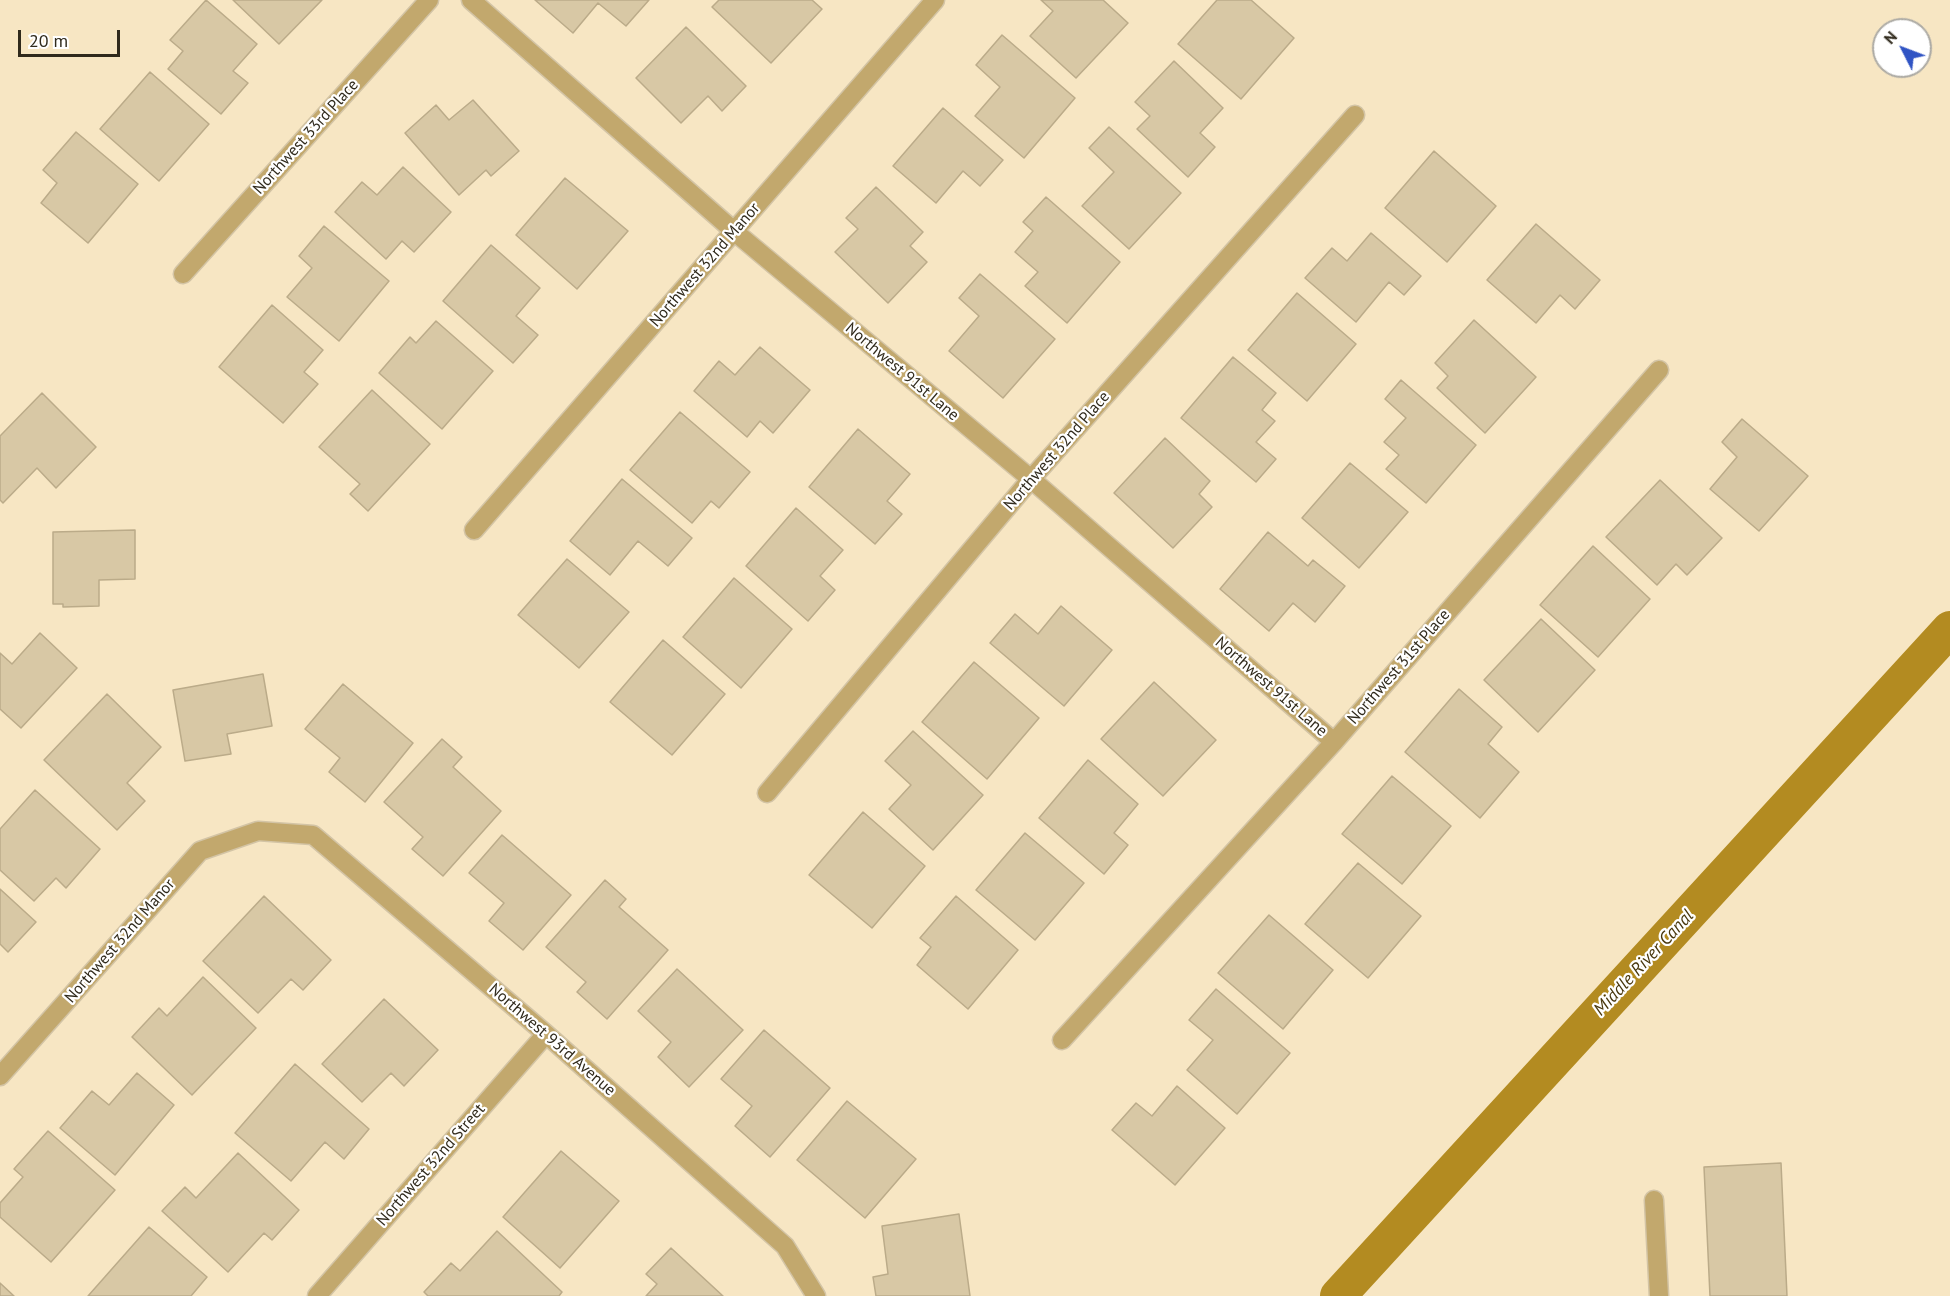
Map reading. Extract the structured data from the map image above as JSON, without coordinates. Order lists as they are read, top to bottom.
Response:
{
  "streets": {
    "street": [
      "Northwest 33rd Place",
      "Northwest 32nd Manor",
      "Northwest 91st Lane",
      "Northwest 32nd Place",
      "Northwest 31st Place",
      "Northwest 93rd Avenue",
      "Northwest 32nd Street"
    ]
  },
  "crossings": [
    ["Northwest 32nd Manor", "Northwest 91st Lane"],
    ["Northwest 32nd Manor", "Northwest 93rd Avenue"],
    ["Northwest 91st Lane", "Northwest 32nd Place"],
    ["Northwest 91st Lane", "Northwest 31st Place"],
    ["Northwest 93rd Avenue", "Northwest 32nd Street"]
  ],
  "water": ["Middle River Canal"],
  "scale_bar": "20 m",
  "north": "top left"
}
